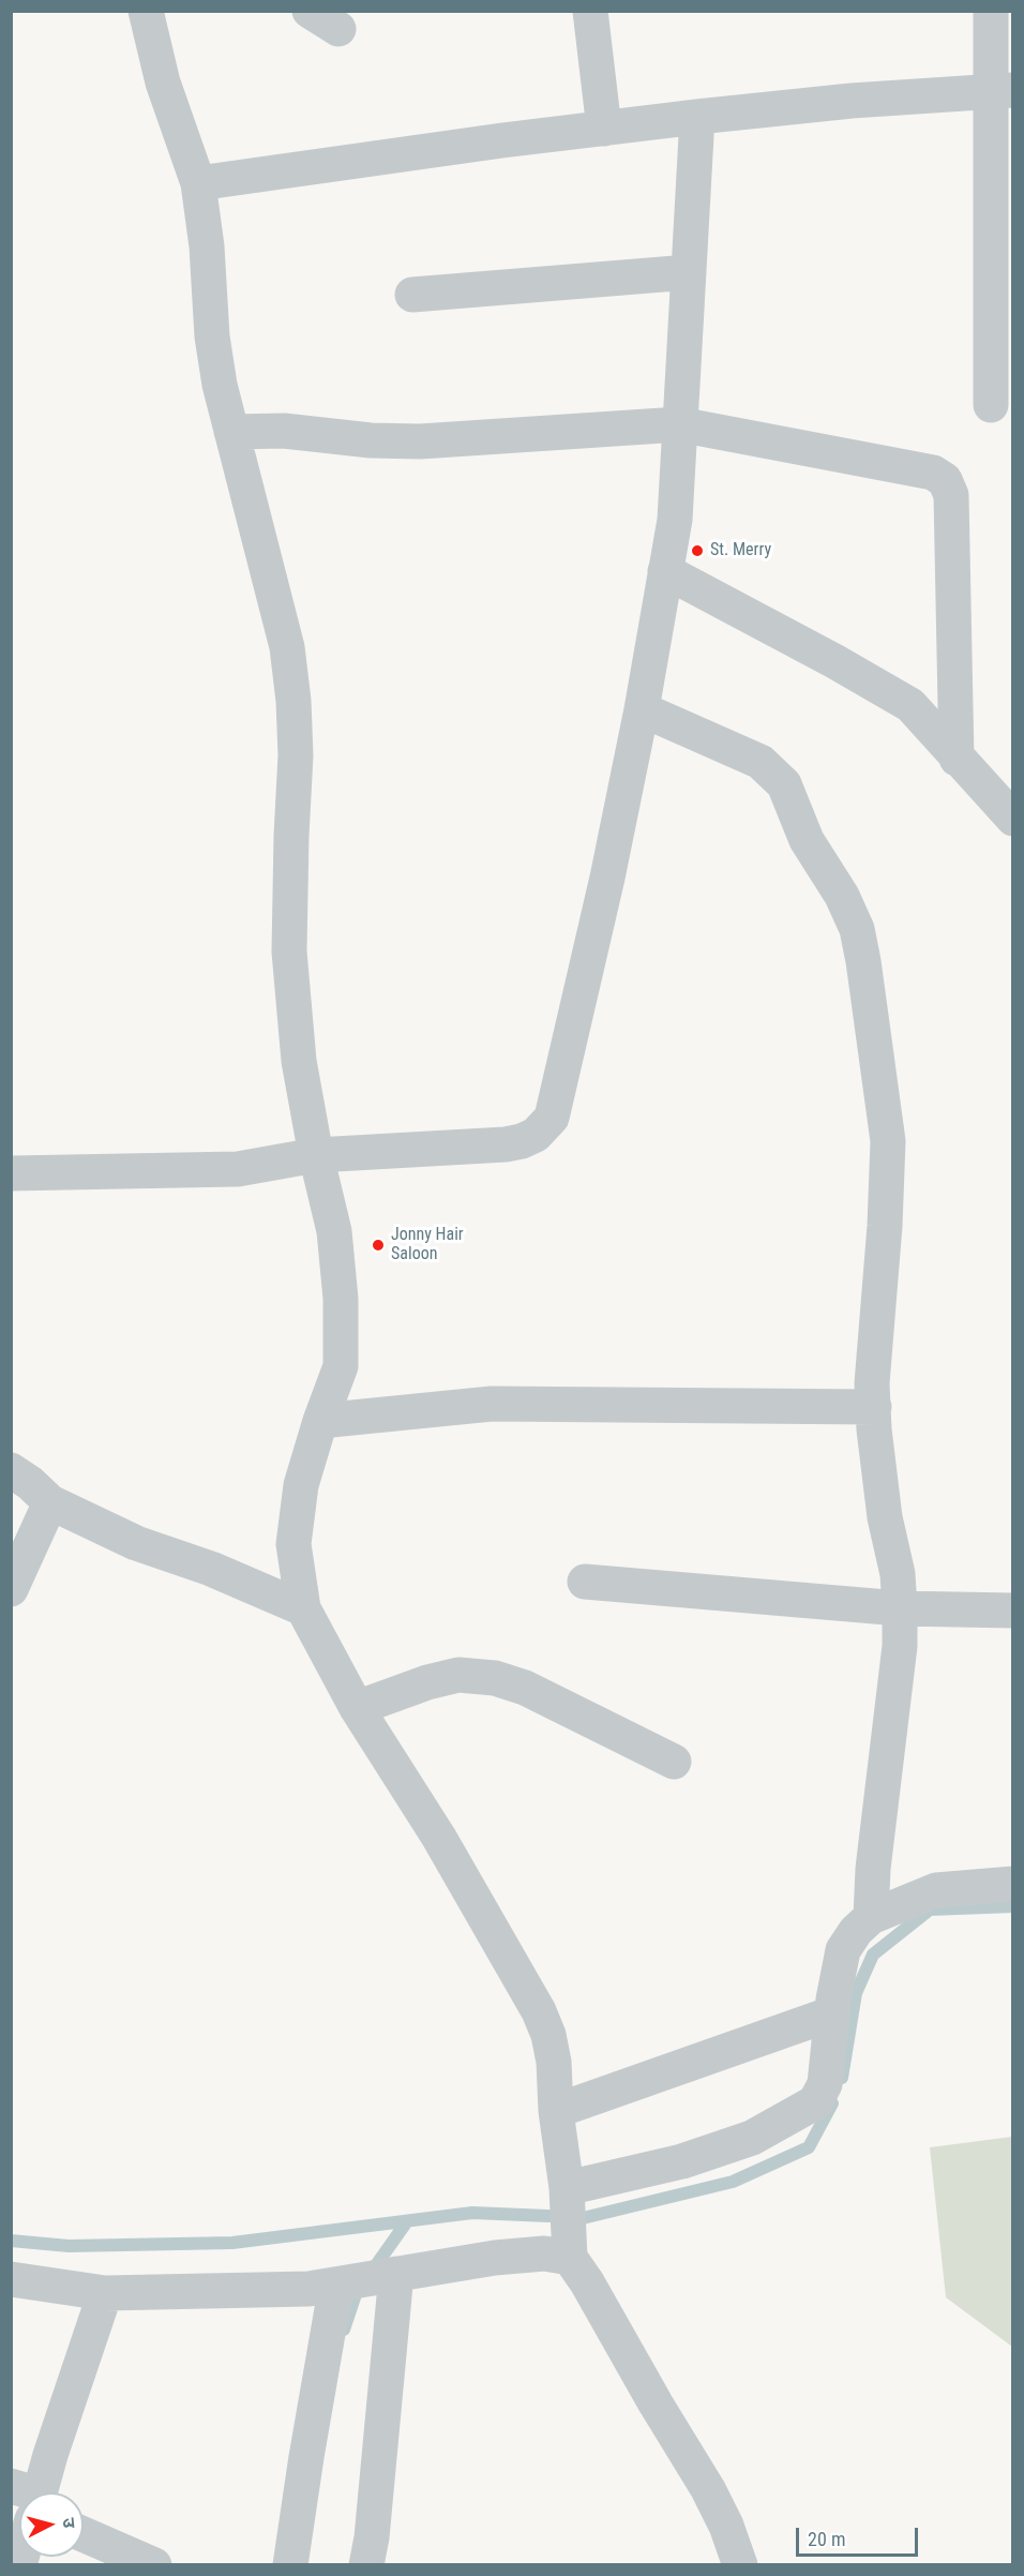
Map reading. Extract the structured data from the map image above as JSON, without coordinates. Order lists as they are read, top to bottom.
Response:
{
  "places": ["St. Merry", "Jonny Hair Saloon"],
  "scale_bar": "20 m",
  "north": "right"
}
